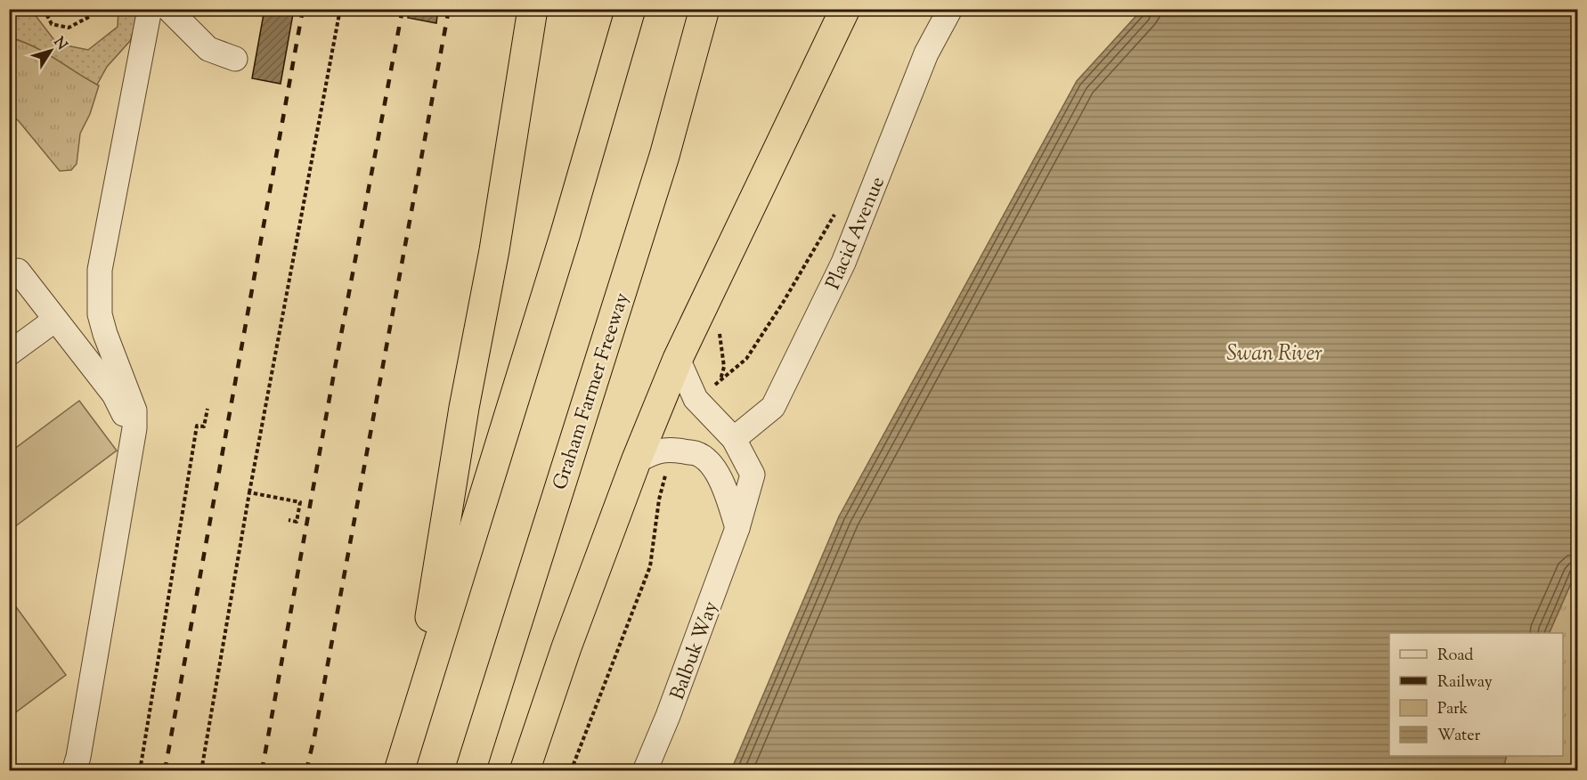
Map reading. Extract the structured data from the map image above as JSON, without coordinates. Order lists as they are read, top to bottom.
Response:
{
  "streets": {
    "highway": ["Graham Farmer Freeway"],
    "street": ["Placid Avenue", "Balbuk Way"]
  },
  "crossings": [
    ["Placid Avenue", "Balbuk Way"]
  ],
  "water": ["Swan River"],
  "legend": [
    "Road",
    "Railway",
    "Park",
    "Water"
  ],
  "north": "top right"
}
